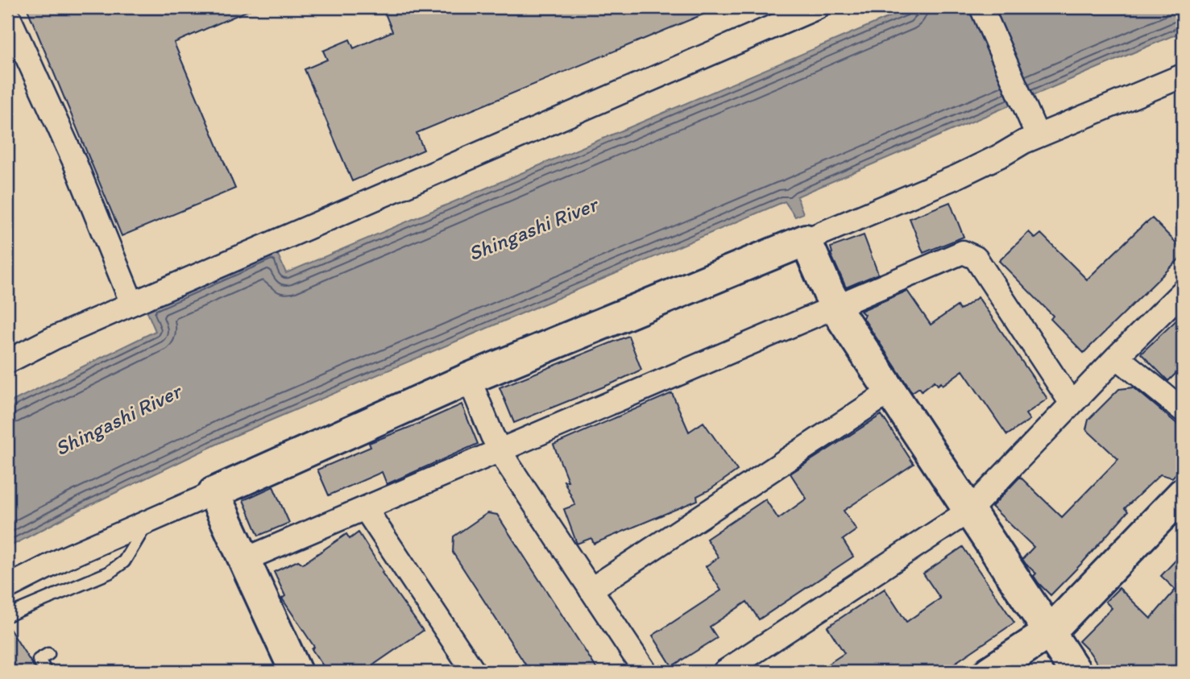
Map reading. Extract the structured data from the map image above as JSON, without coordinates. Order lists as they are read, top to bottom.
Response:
{
  "water": ["Shingashi River"]
}
